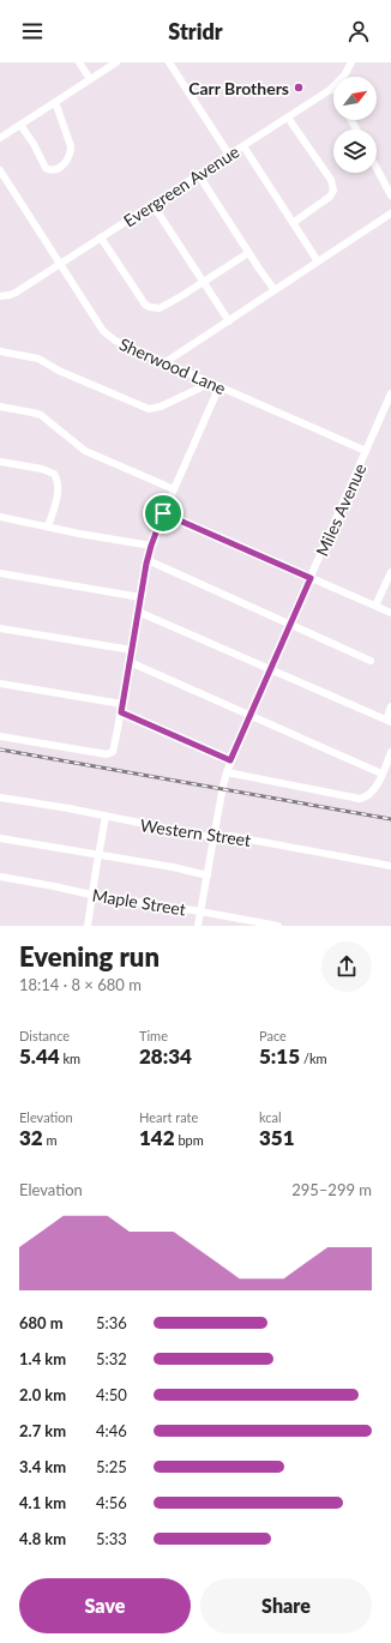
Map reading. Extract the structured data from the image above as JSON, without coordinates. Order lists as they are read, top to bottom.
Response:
{
  "streets": {
    "street": [
      "Evergreen Avenue",
      "Sherwood Lane",
      "Miles Avenue",
      "Western Street",
      "Maple Street"
    ]
  },
  "crossings": [
    ["Evergreen Avenue", "Sherwood Lane"],
    ["Sherwood Lane", "Miles Avenue"],
    ["Miles Avenue", "Western Street"],
    ["Miles Avenue", "Maple Street"]
  ],
  "places": ["Carr Brothers"],
  "north": "top right",
  "page": {
    "header": "Stridr",
    "heading": ["Evening run", "18:14 · 8 × 680 m"],
    "stats": [
      ["Distance", "5.44 km"],
      ["Time", "28:34"],
      ["Pace", "5:15 /km"],
      ["Elevation", "32 m"],
      ["Heart rate", "142 bpm"],
      ["kcal", "351"]
    ],
    "chart": ["Elevation", "295–299 m"],
    "list": [
      {
        "name": "680 m",
        "note": "5:36"
      },
      {
        "name": "1.4 km",
        "note": "5:32"
      },
      {
        "name": "2.0 km",
        "note": "4:50"
      },
      {
        "name": "2.7 km",
        "note": "4:46"
      },
      {
        "name": "3.4 km",
        "note": "5:25"
      },
      {
        "name": "4.1 km",
        "note": "4:56"
      },
      {
        "name": "4.8 km",
        "note": "5:33"
      }
    ],
    "buttons": ["Save", "Share"]
  }
}
